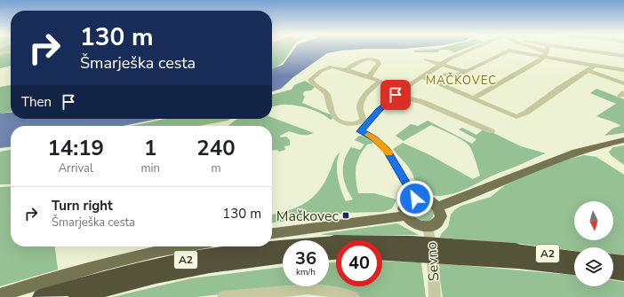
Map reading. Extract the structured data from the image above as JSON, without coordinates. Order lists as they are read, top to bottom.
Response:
{
  "streets": {
    "highway": ["A2"],
    "street": ["Sevno"]
  },
  "districts": ["MAČKOVEC"],
  "places": {
    "transit": ["Mačkovec"]
  },
  "north": "bottom",
  "page": {
    "turn": ["130 m", "Šmarješka cesta"],
    "then": "Then",
    "eta": [
      "14:19",
      "Arrival",
      "1",
      "min",
      "240",
      "m"
    ],
    "list": [
      {
        "name": "Turn right",
        "note": "Šmarješka cesta",
        "value": "130 m"
      }
    ],
    "speed": "36 km/h",
    "limit": "40"
  }
}
